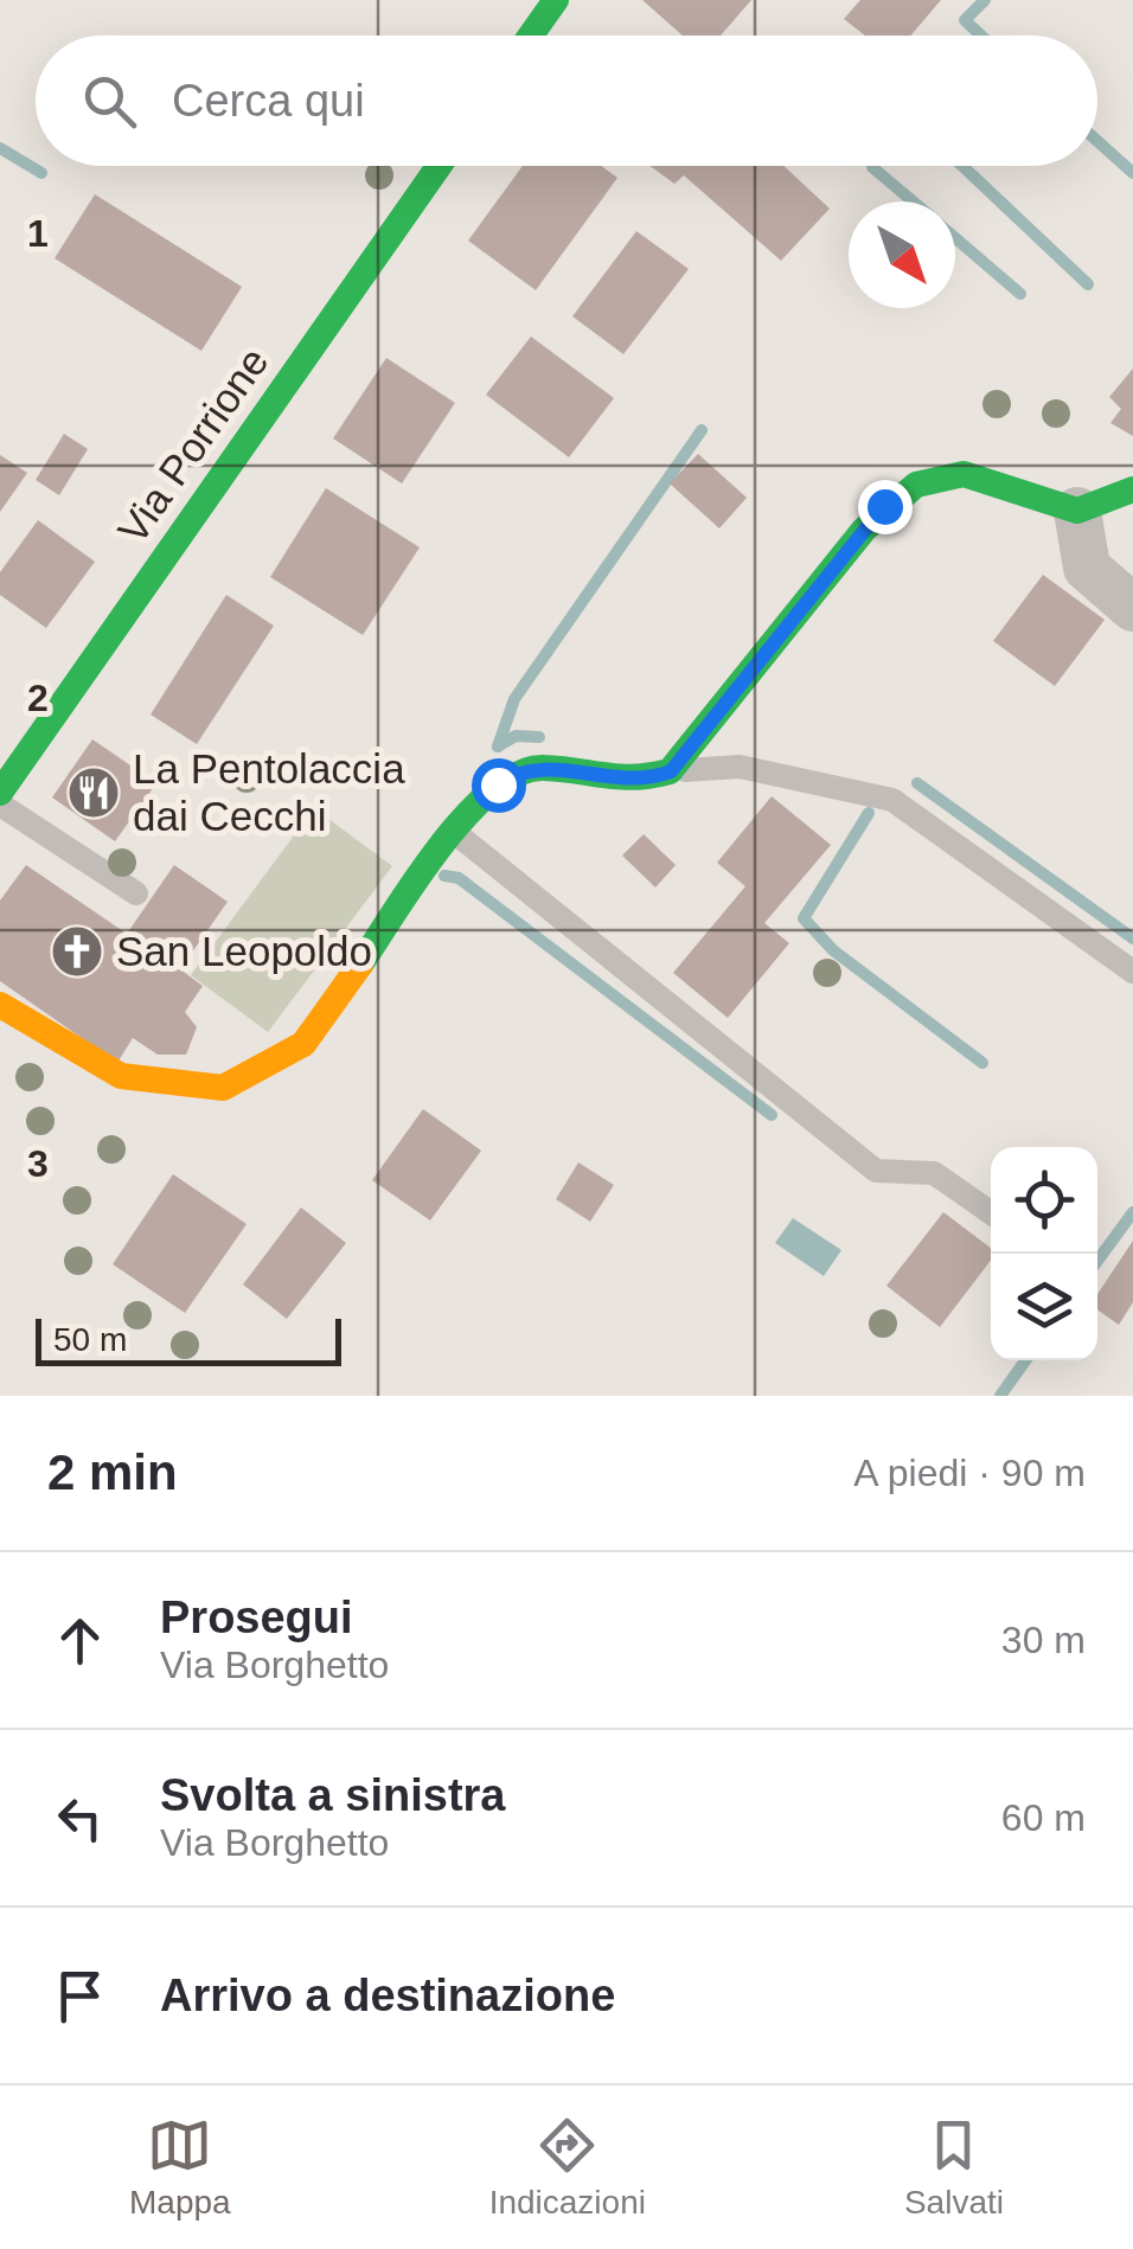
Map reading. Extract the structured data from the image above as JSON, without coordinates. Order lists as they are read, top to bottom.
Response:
{
  "streets": {
    "street": ["Via Porrione"]
  },
  "places": {
    "restaurant": ["La Pentolaccia dai Cecchi"],
    "church": ["San Leopoldo"]
  },
  "scale_bar": "50 m",
  "north": "bottom right",
  "page": {
    "search": "Cerca qui",
    "scale": "50 m",
    "heading": ["2 min", "A piedi · 90 m"],
    "list": [
      ["Prosegui", "Via Borghetto", "30 m"],
      ["Svolta a sinistra", "Via Borghetto", "60 m"],
      "Arrivo a destinazione"
    ],
    "nav": ["Mappa", "Indicazioni", "Salvati"]
  },
  "grid": {
    "rows": ["1", "2", "3"]
  }
}
